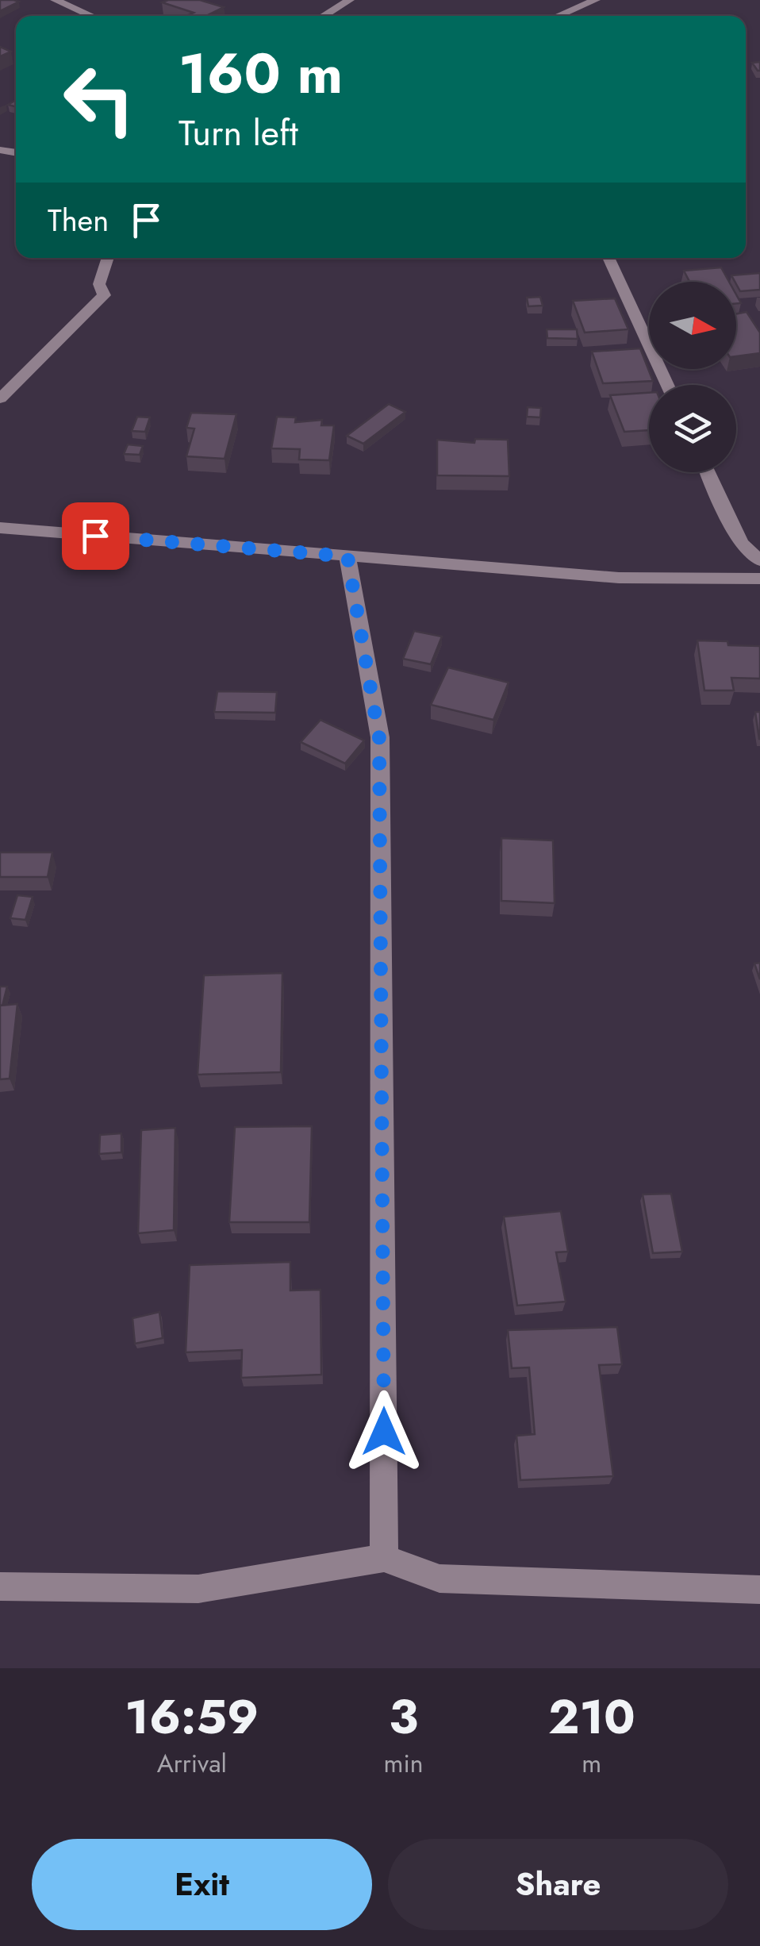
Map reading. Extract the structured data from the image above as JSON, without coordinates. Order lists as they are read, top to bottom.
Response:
{
  "north": "right",
  "page": {
    "turn": ["160 m", "Turn left"],
    "then": "Then",
    "eta": [
      "16:59",
      "Arrival",
      "3",
      "min",
      "210",
      "m"
    ],
    "buttons": ["Exit", "Share"]
  }
}
